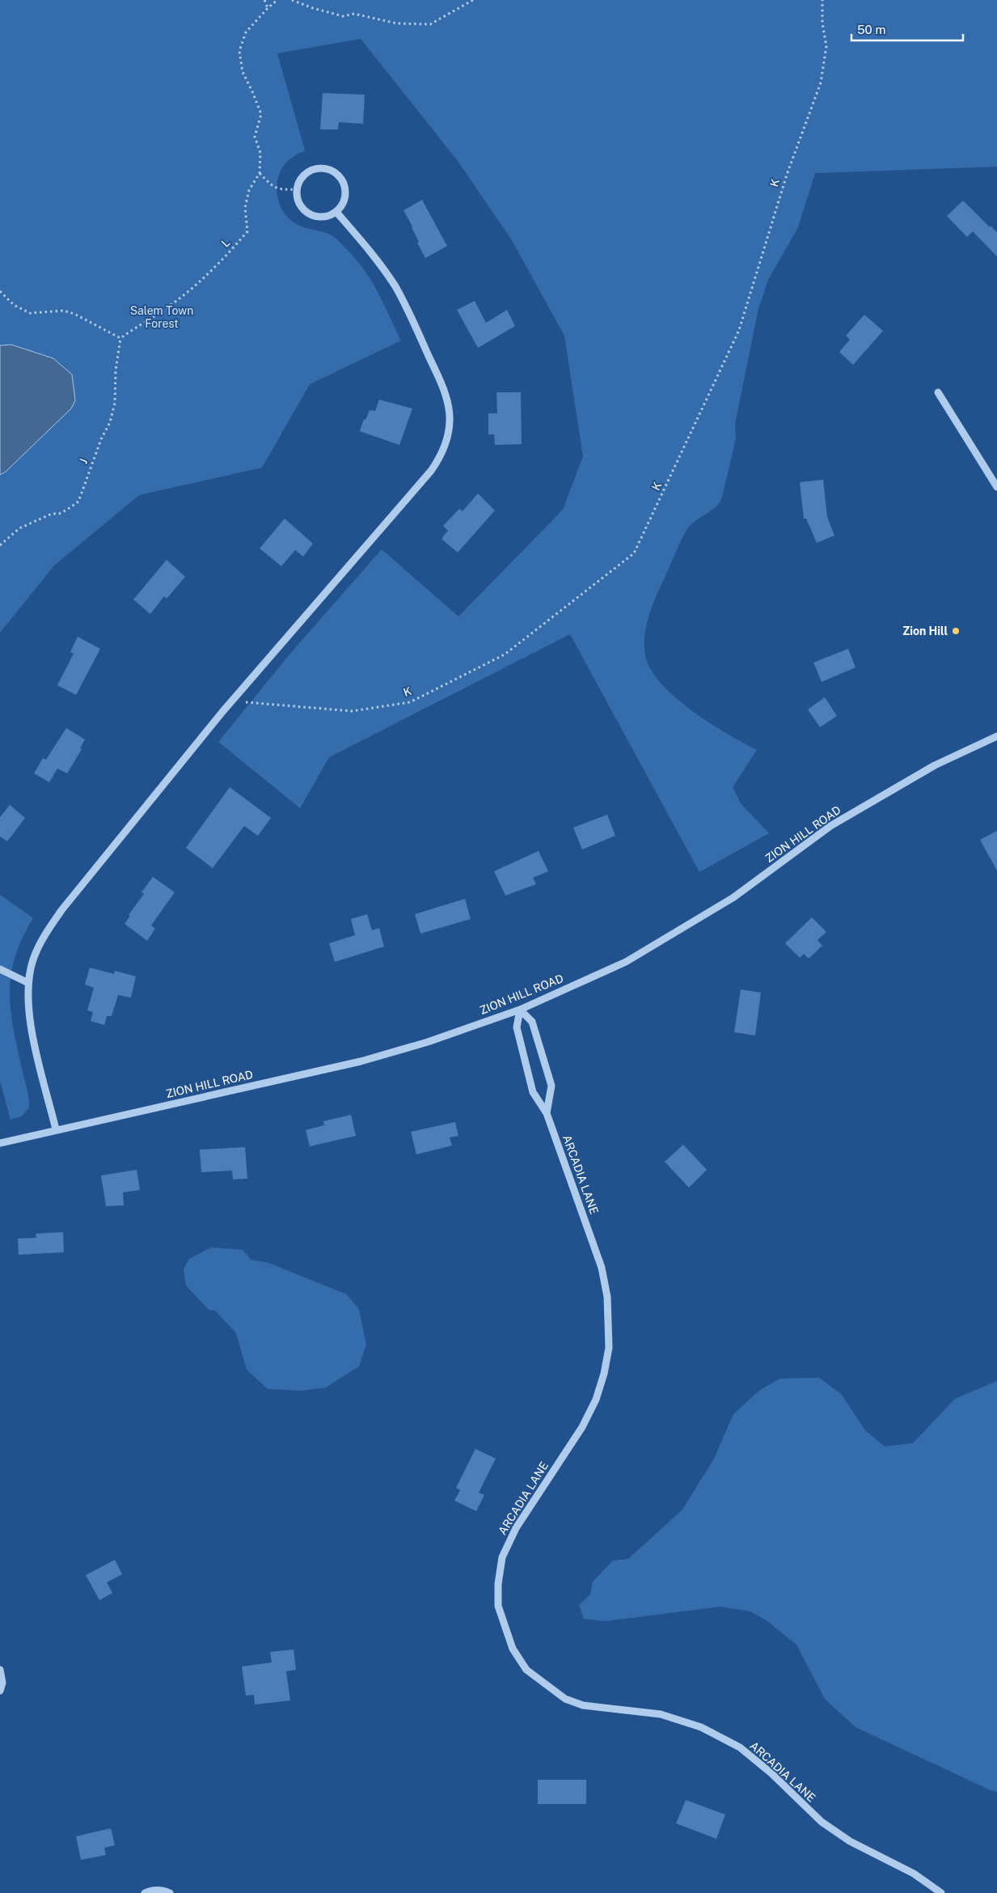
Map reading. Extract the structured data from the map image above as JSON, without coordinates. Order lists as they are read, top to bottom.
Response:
{
  "streets": {
    "street": ["ZION HILL ROAD", "ARCADIA LANE"],
    "path": ["K", "L", "J"]
  },
  "crossings": [
    ["L", "J"],
    ["ZION HILL ROAD", "ARCADIA LANE"]
  ],
  "parks": ["Salem Town Forest"],
  "places": ["Zion Hill"],
  "scale_bar": "50 m"
}
